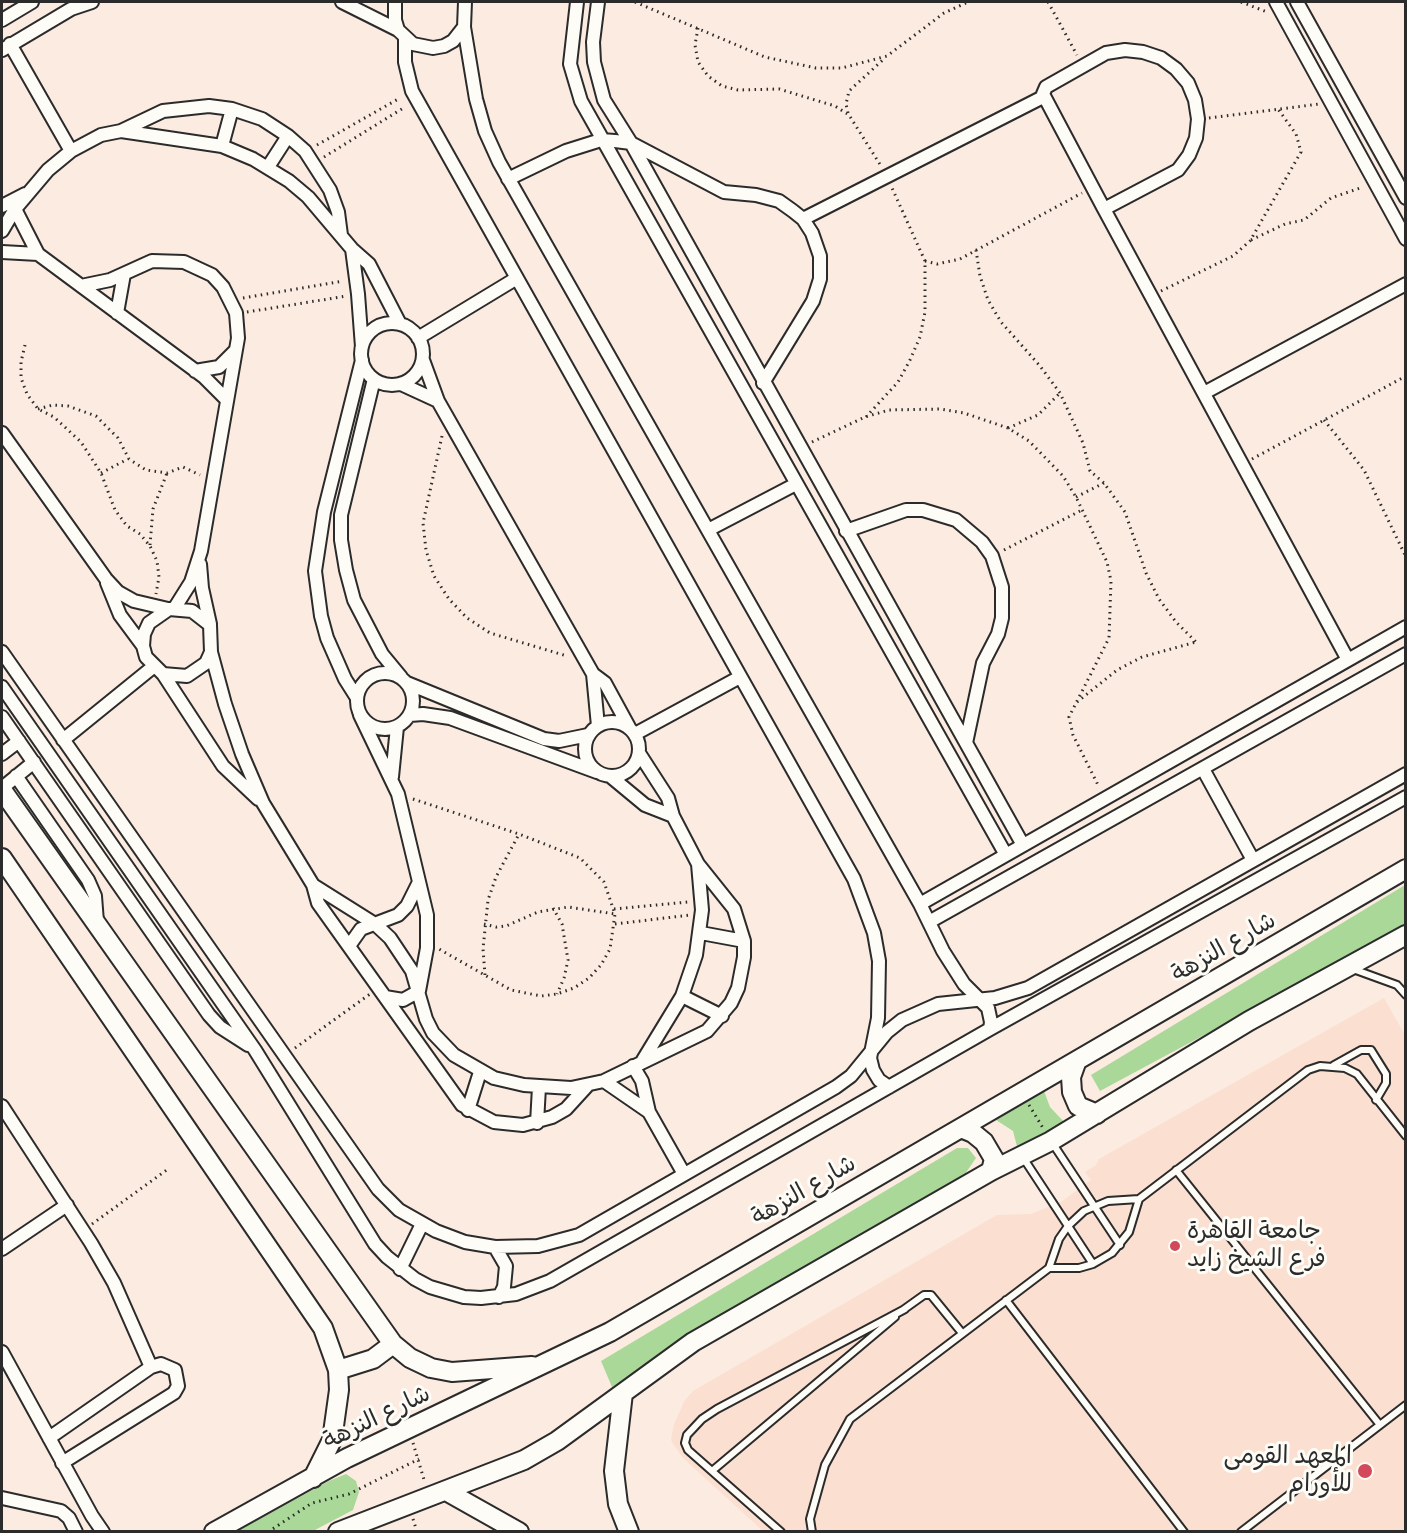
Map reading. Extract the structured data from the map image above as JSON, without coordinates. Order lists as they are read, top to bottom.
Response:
{
  "streets": {
    "main road": ["شارع النزهة"]
  },
  "places": ["جامعة القاهرة فرع الشيخ زايد", "المعهد القومى للأورام"]
}
